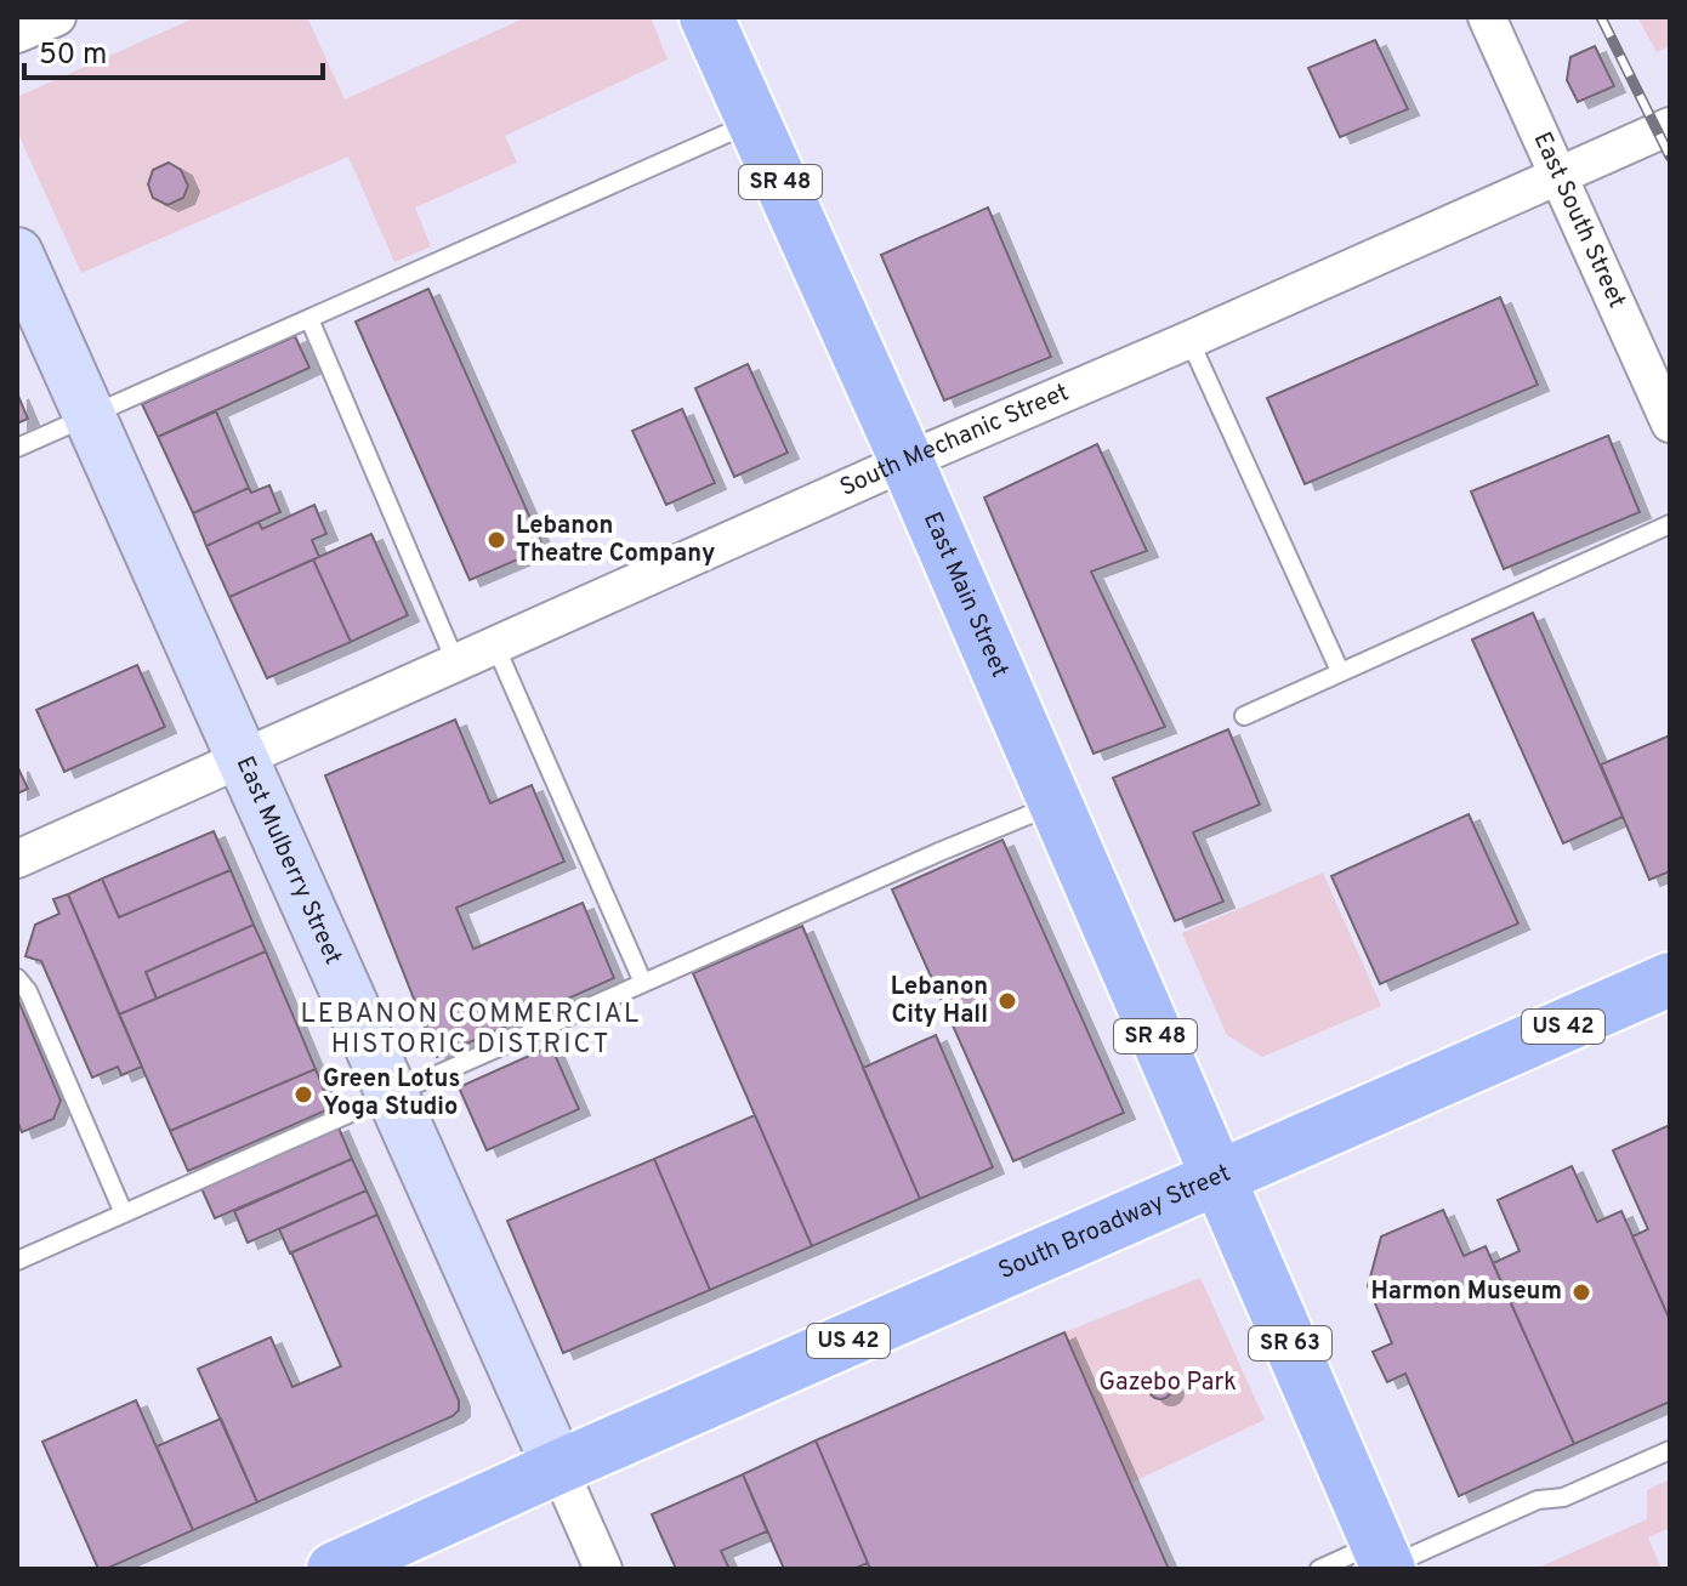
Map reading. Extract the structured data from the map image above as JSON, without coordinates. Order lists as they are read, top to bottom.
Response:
{
  "streets": {
    "main road": [
      "SR 48",
      "East Main Street",
      "US 42",
      "South Broadway Street",
      "SR 63"
    ],
    "street": ["East South Street", "South Mechanic Street", "East Mulberry Street"]
  },
  "crossings": [
    ["East South Street", "South Mechanic Street"],
    ["South Mechanic Street", "East Main Street"],
    ["South Mechanic Street", "East Mulberry Street"],
    ["East Main Street", "South Broadway Street"],
    ["East Main Street", "SR 63"],
    ["East Mulberry Street", "US 42"],
    ["East Mulberry Street", "South Broadway Street"],
    ["US 42", "South Broadway Street"],
    ["South Broadway Street", "SR 63"]
  ],
  "districts": ["LEBANON COMMERCIAL HISTORIC DISTRICT"],
  "parks": ["Gazebo Park"],
  "places": [
    "Lebanon Theatre Company",
    "Lebanon City Hall",
    "Green Lotus Yoga Studio",
    "Harmon Museum"
  ],
  "scale_bar": "50 m"
}
